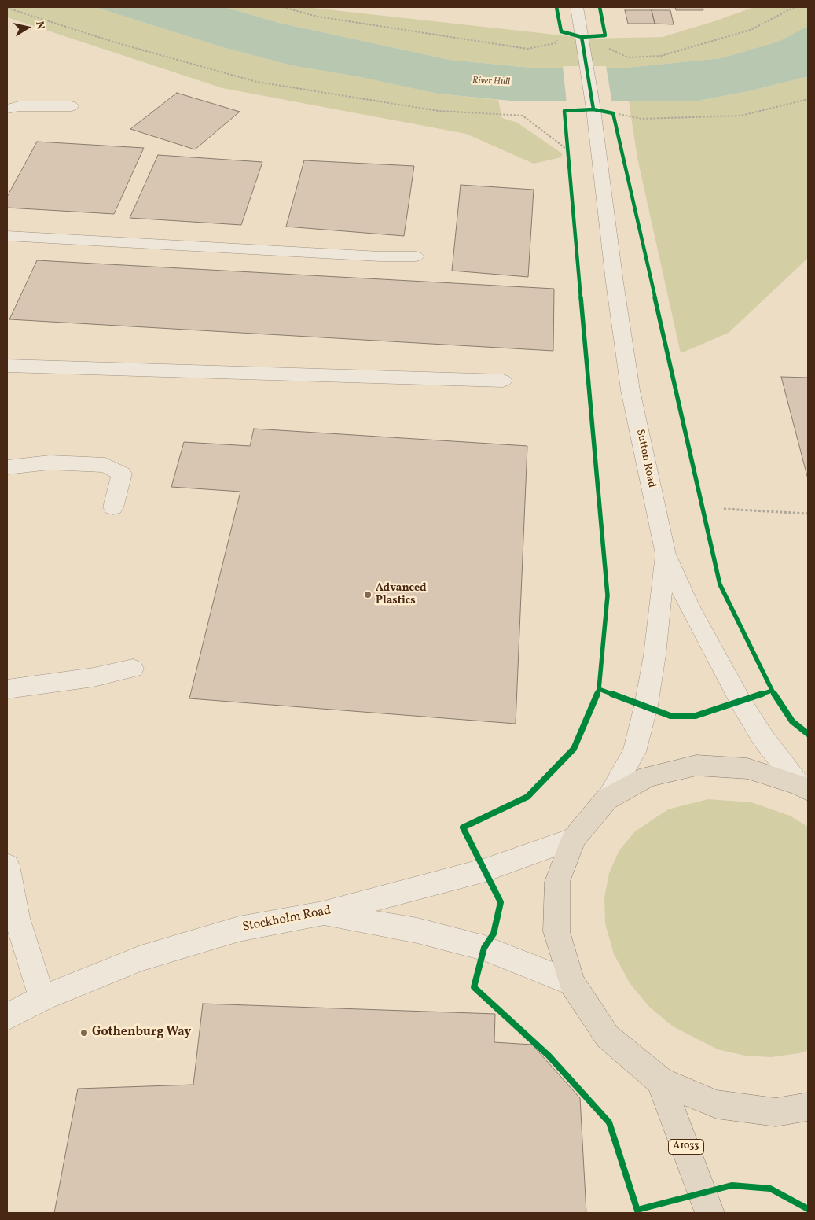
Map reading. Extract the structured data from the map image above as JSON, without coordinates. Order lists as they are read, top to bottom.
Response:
{
  "streets": {
    "highway": ["A1033"],
    "street": ["Sutton Road", "Stockholm Road"]
  },
  "water": ["River Hull"],
  "places": ["Advanced Plastics", "Gothenburg Way"],
  "north": "right"
}
